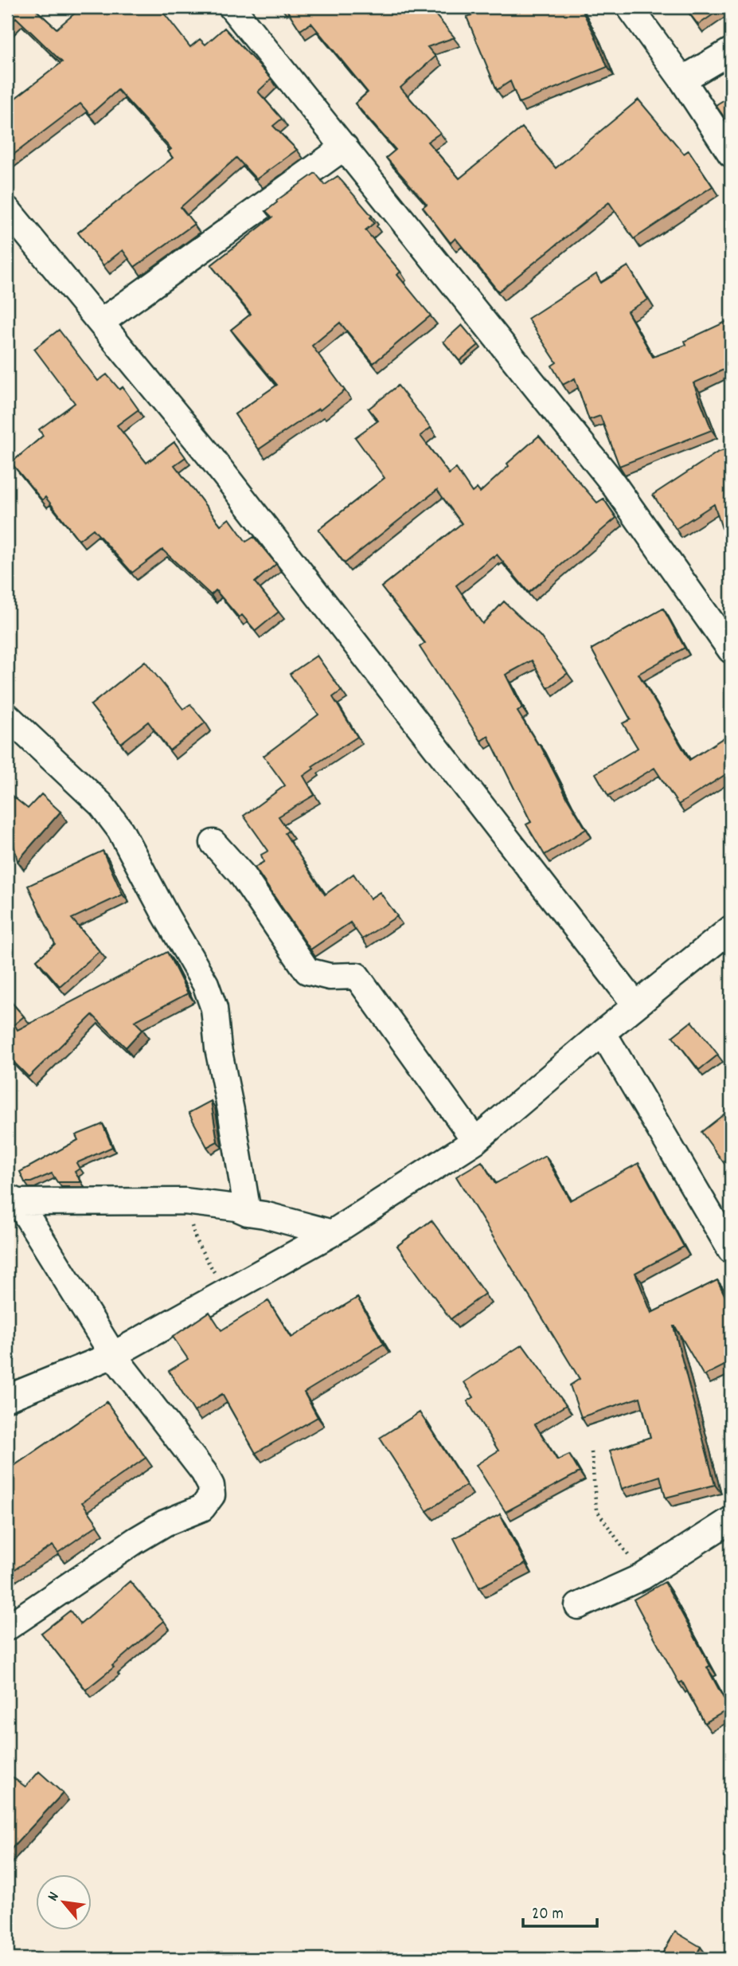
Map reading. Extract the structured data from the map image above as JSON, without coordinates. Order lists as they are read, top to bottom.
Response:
{
  "scale_bar": "20 m",
  "north": "top left"
}
